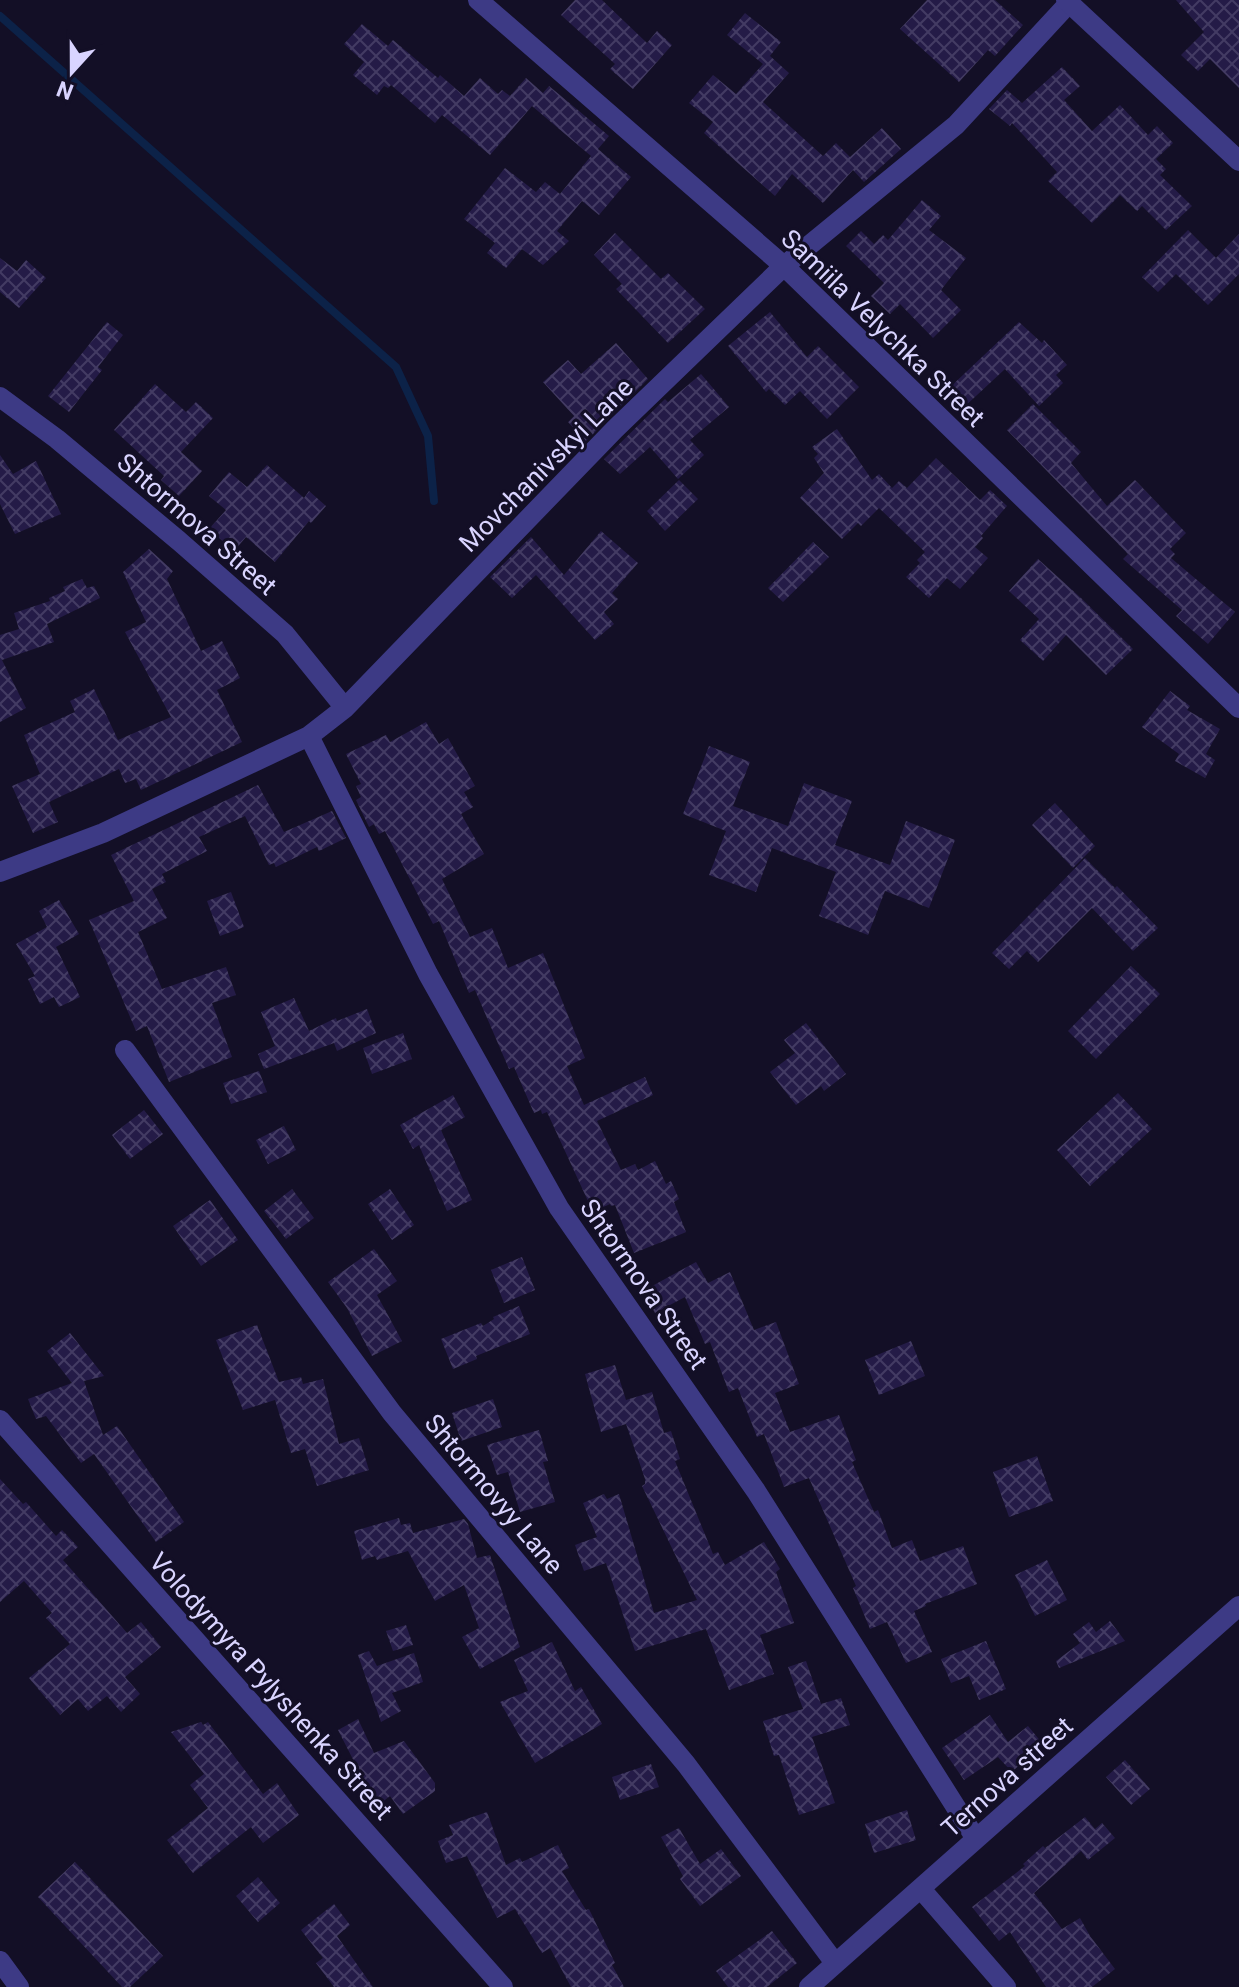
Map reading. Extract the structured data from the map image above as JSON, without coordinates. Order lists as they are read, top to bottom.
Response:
{
  "streets": {
    "street": [
      "Samiila Velychka Street",
      "Movchanivskyi Lane",
      "Shtormova Street",
      "Shtormovyy Lane",
      "Volodymyra Pylyshenka Street",
      "Ternova street"
    ]
  },
  "crossings": [
    ["Samiila Velychka Street", "Movchanivskyi Lane"],
    ["Movchanivskyi Lane", "Shtormova Street"],
    ["Shtormova Street", "Ternova street"],
    ["Shtormovyy Lane", "Ternova street"]
  ],
  "north": "bottom"
}
